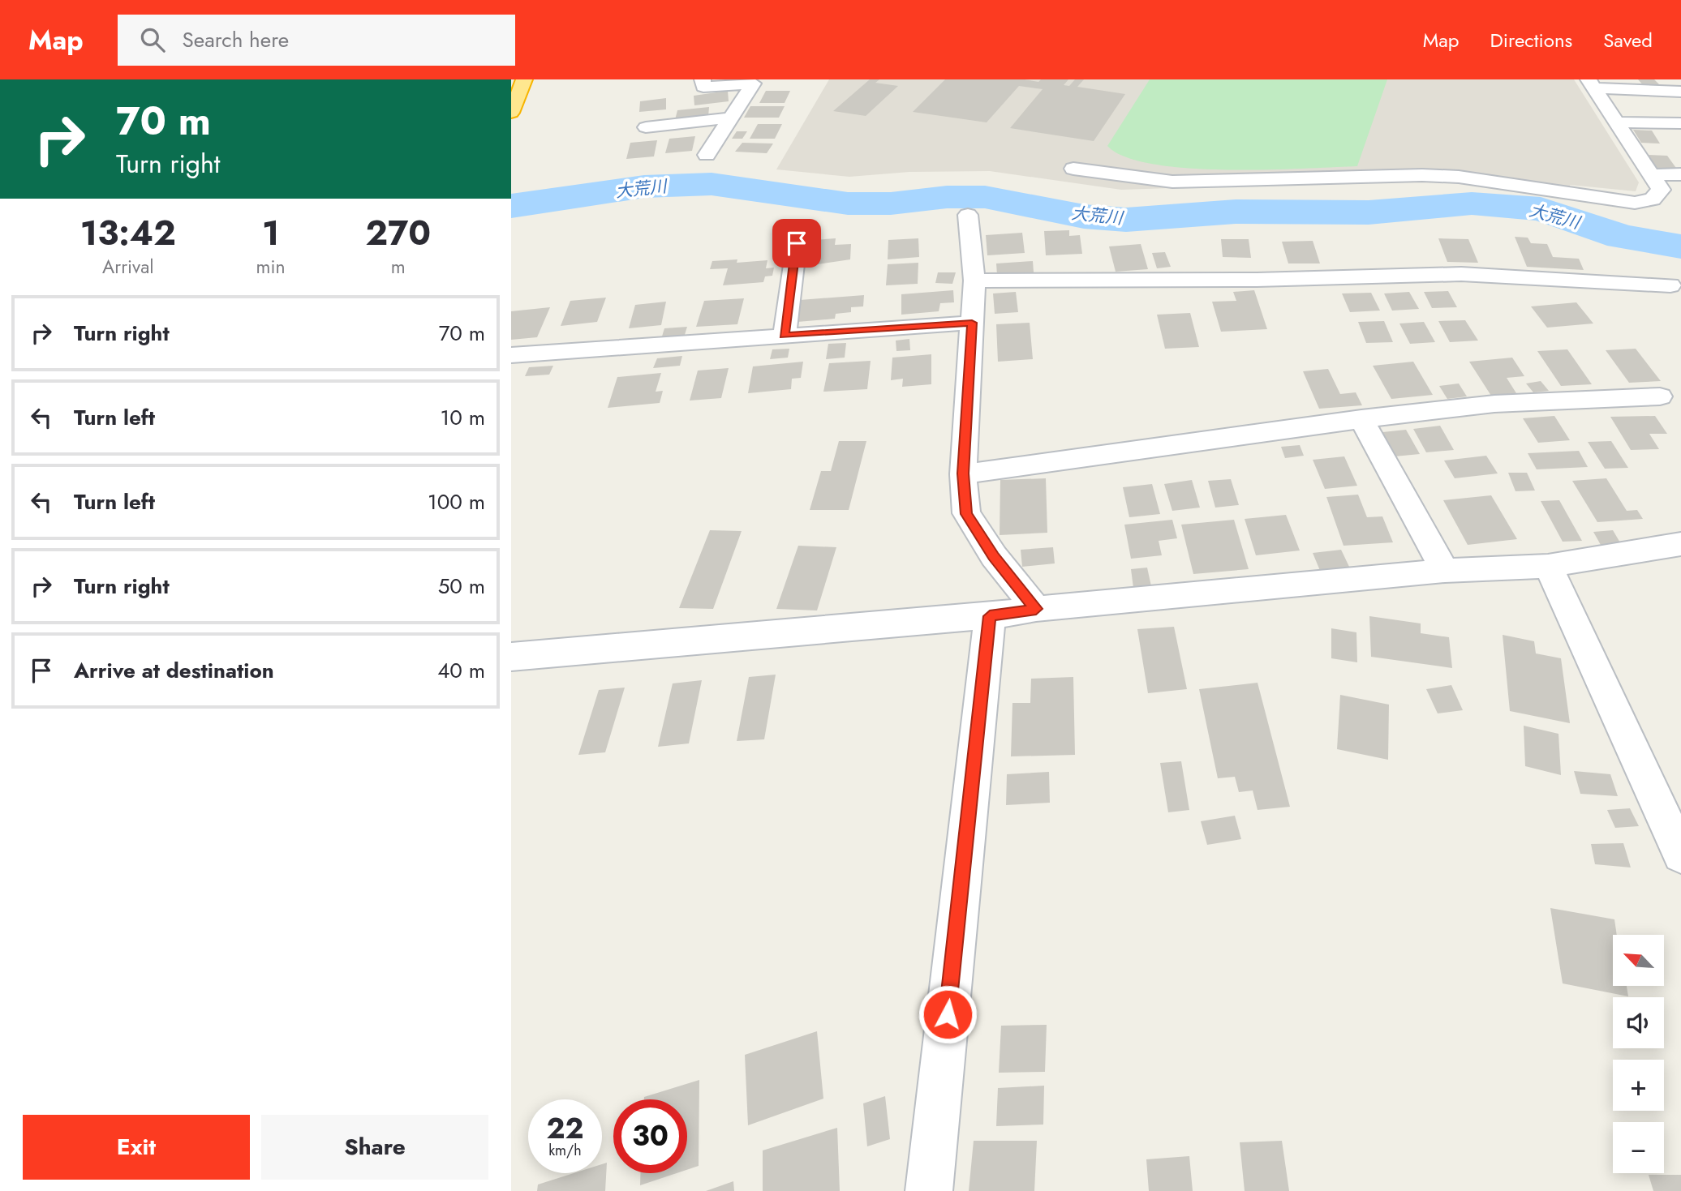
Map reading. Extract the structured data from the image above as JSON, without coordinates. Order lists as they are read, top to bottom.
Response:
{
  "water": ["大荒川"],
  "north": "top left",
  "page": {
    "header": "Map",
    "search": "Search here",
    "nav": ["Map", "Directions", "Saved"],
    "turn": ["70 m", "Turn right"],
    "eta": [
      "13:42",
      "Arrival",
      "1",
      "min",
      "270",
      "m"
    ],
    "list": [
      {
        "name": "Turn right",
        "value": "70 m"
      },
      {
        "name": "Turn left",
        "value": "10 m"
      },
      {
        "name": "Turn left",
        "value": "100 m"
      },
      {
        "name": "Turn right",
        "value": "50 m"
      },
      {
        "name": "Arrive at destination",
        "value": "40 m"
      }
    ],
    "map_buttons": ["+", "−"],
    "speed": "22 km/h",
    "limit": "30",
    "buttons": ["Exit", "Share"]
  }
}
